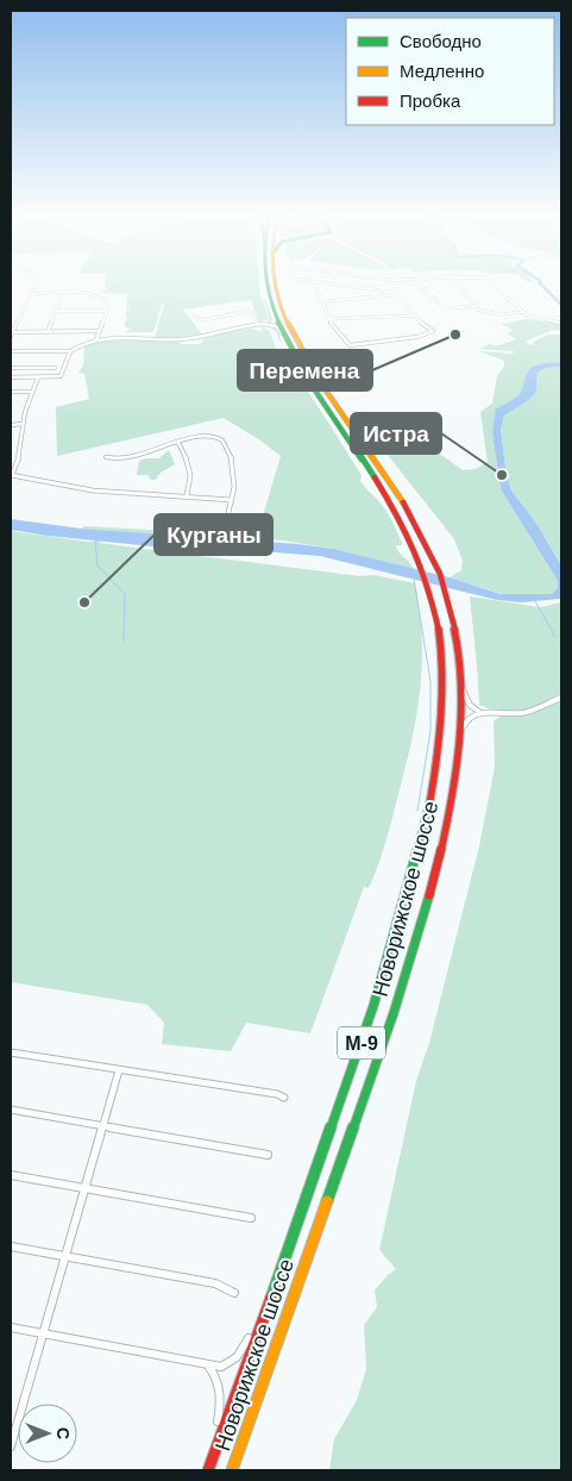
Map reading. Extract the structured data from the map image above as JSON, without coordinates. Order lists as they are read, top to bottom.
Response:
{
  "streets": {
    "main road": ["Новорижское шоссе", "М-9"]
  },
  "places": ["Перемена", "Истра", "Курганы"],
  "legend": ["Свободно", "Медленно", "Пробка"],
  "north": "right"
}
